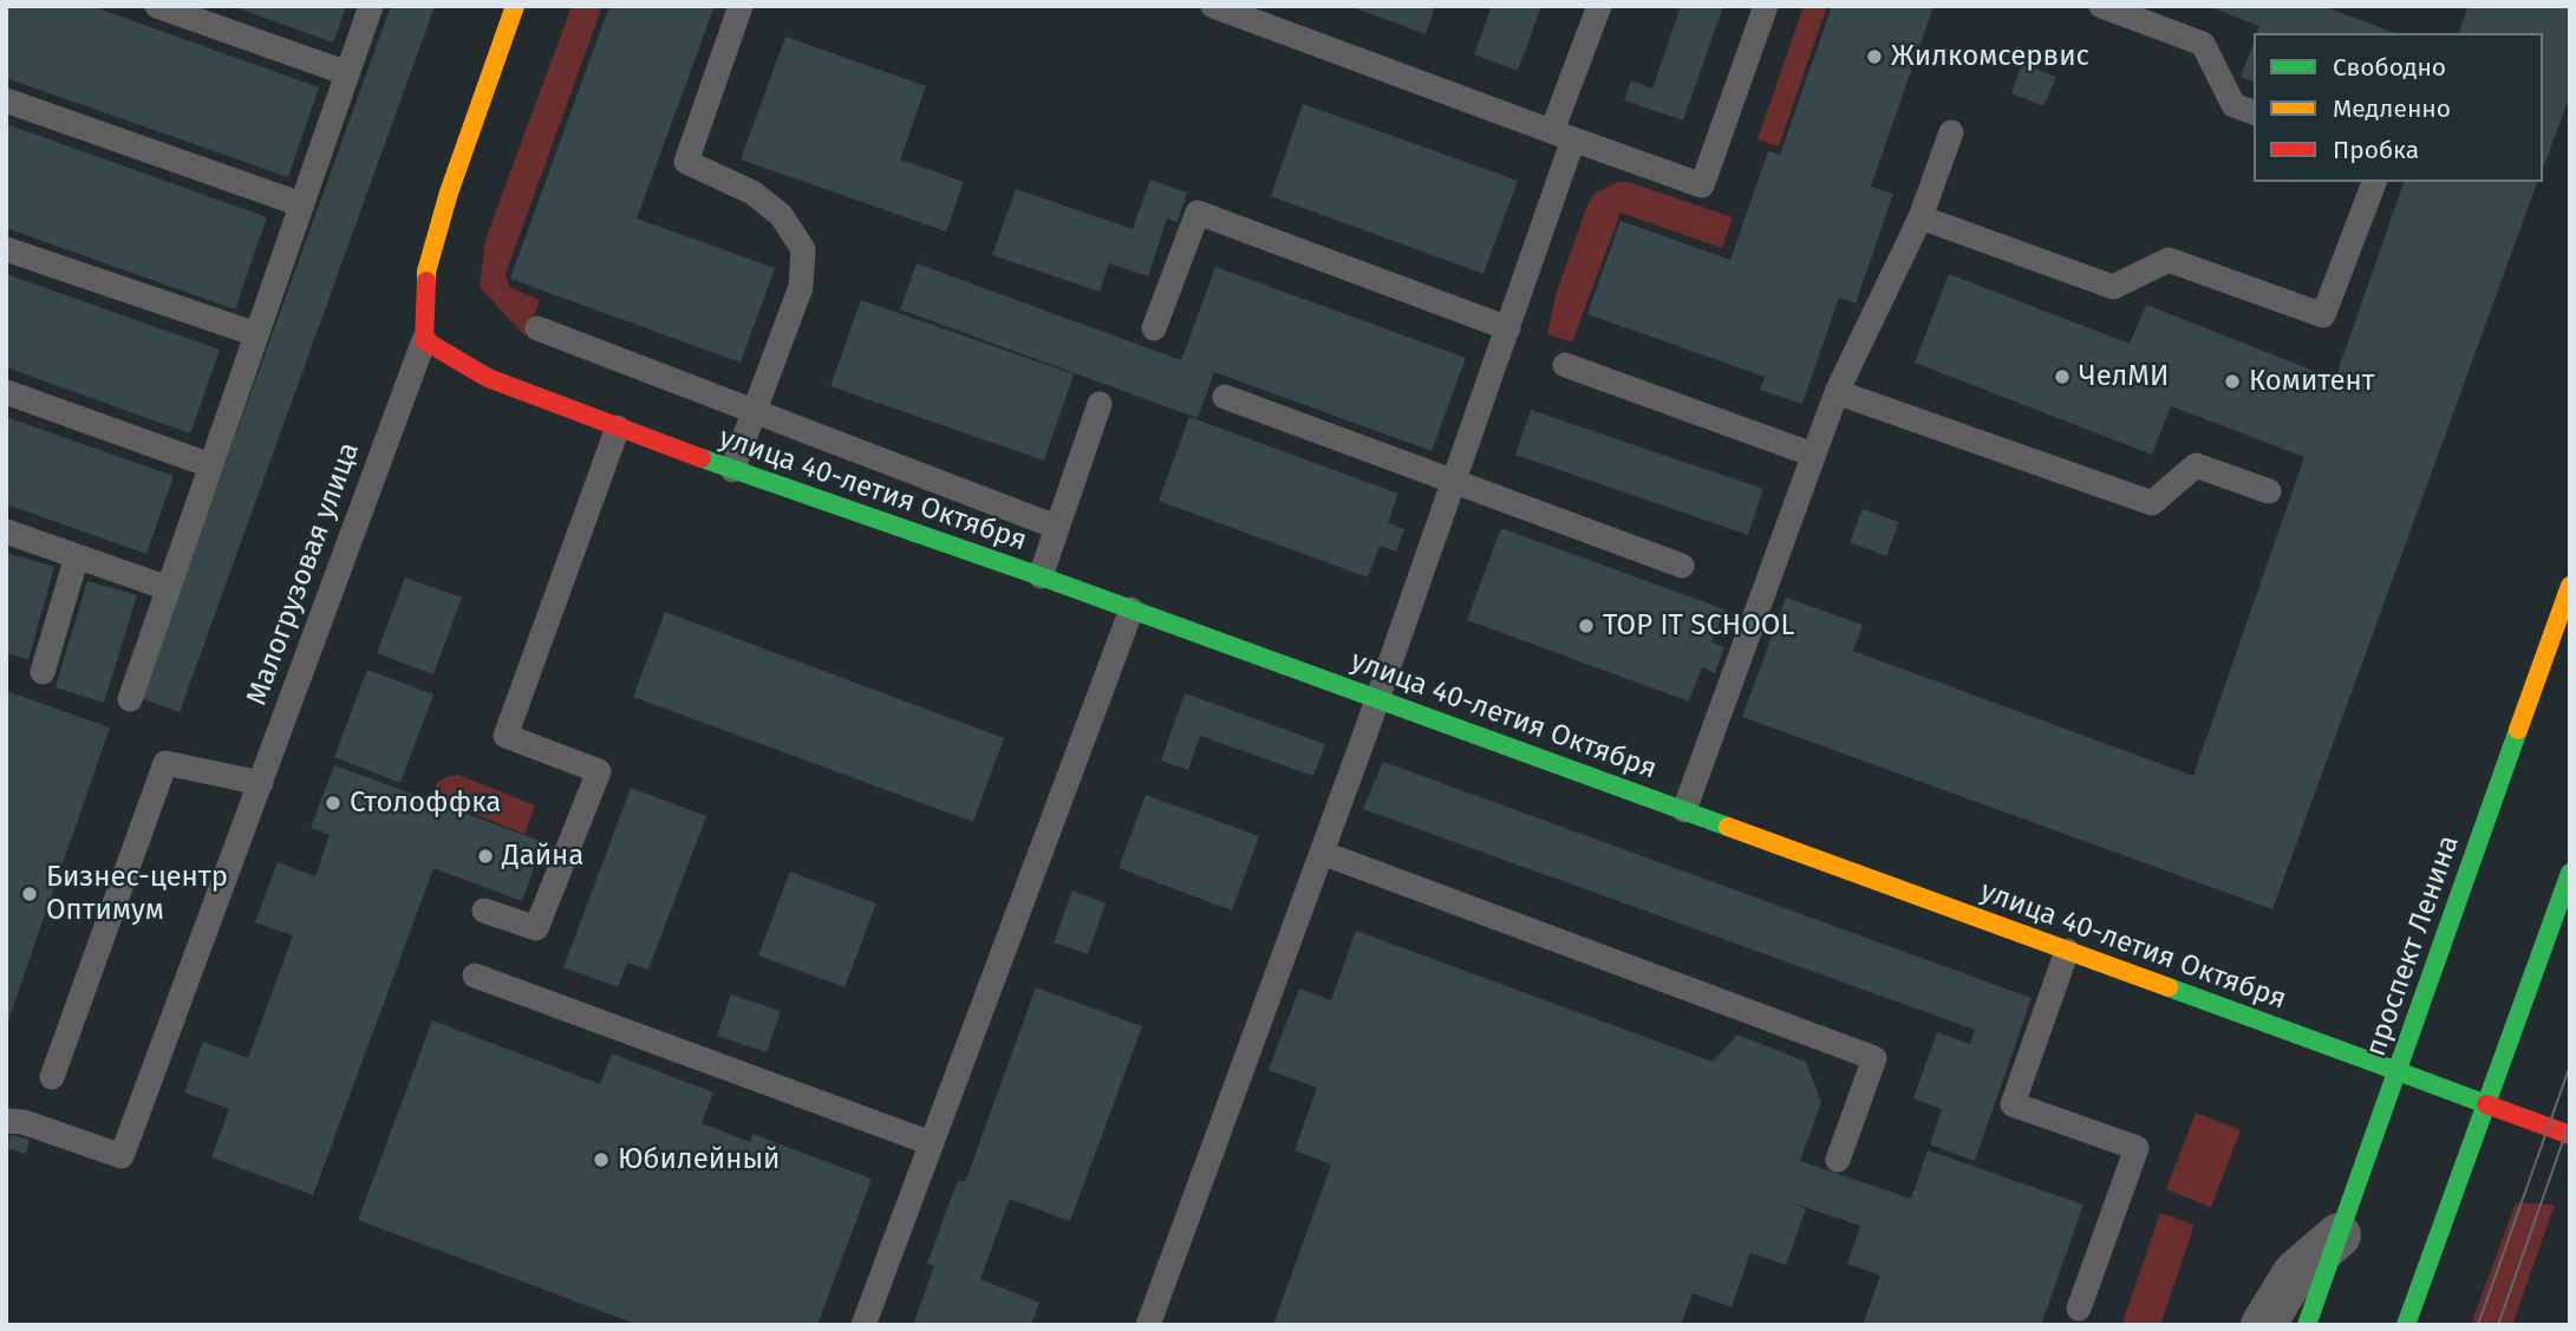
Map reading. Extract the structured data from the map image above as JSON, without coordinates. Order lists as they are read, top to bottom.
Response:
{
  "streets": {
    "street": ["улица 40-летия Октября", "Малогрузовая улица", "проспект Ленина"]
  },
  "crossings": [
    ["улица 40-летия Октября", "Малогрузовая улица"],
    ["улица 40-летия Октября", "проспект Ленина"]
  ],
  "places": [
    "Жилкомсервис",
    "ЧелМИ",
    "Комитент",
    "TOP IT SCHOOL",
    "Столоффка",
    "Дайна",
    "Бизнес-центр Оптимум",
    "Юбилейный"
  ],
  "legend": ["Свободно", "Медленно", "Пробка"]
}
